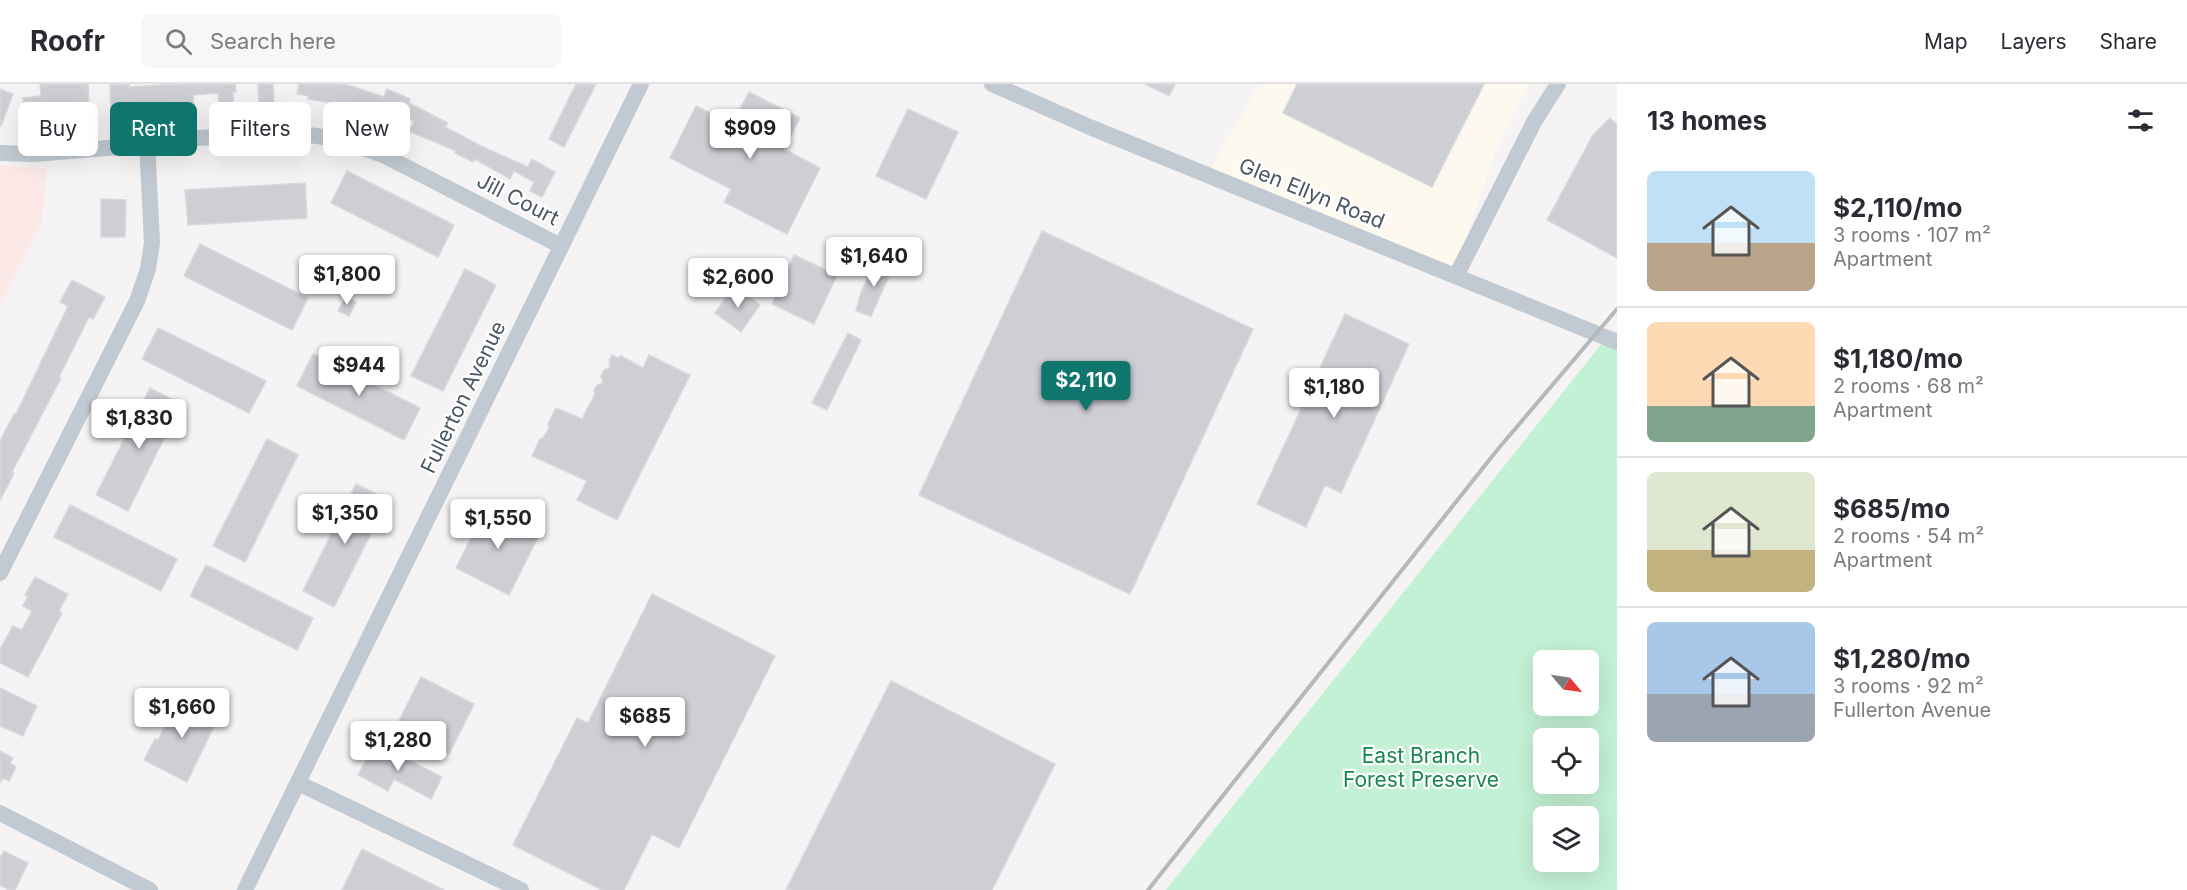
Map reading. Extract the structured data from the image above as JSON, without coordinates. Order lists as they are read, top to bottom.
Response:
{
  "streets": {
    "street": ["Glen Ellyn Road", "Jill Court", "Fullerton Avenue"]
  },
  "crossings": [
    ["Jill Court", "Fullerton Avenue"]
  ],
  "parks": ["East Branch Forest Preserve"],
  "north": "bottom right",
  "page": {
    "header": "Roofr",
    "search": "Search here",
    "nav": ["Map", "Layers", "Share"],
    "heading": "13 homes",
    "chip": [
      "Buy",
      "Rent",
      "Filters",
      "New"
    ],
    "price": [
      "$909",
      "$1,640",
      "$1,800",
      "$2,600",
      "$944",
      "$2,110",
      "$1,180",
      "$1,830",
      "$1,350",
      "$1,550",
      "$1,660",
      "$685",
      "$1,280"
    ],
    "list": [
      {
        "name": "$2,110/mo",
        "note": "3 rooms · 107 m² · Apartment"
      },
      {
        "name": "$1,180/mo",
        "note": "2 rooms · 68 m² · Apartment"
      },
      {
        "name": "$685/mo",
        "note": "2 rooms · 54 m² · Apartment"
      },
      {
        "name": "$1,280/mo",
        "note": "3 rooms · 92 m² · Fullerton Avenue"
      }
    ]
  }
}
